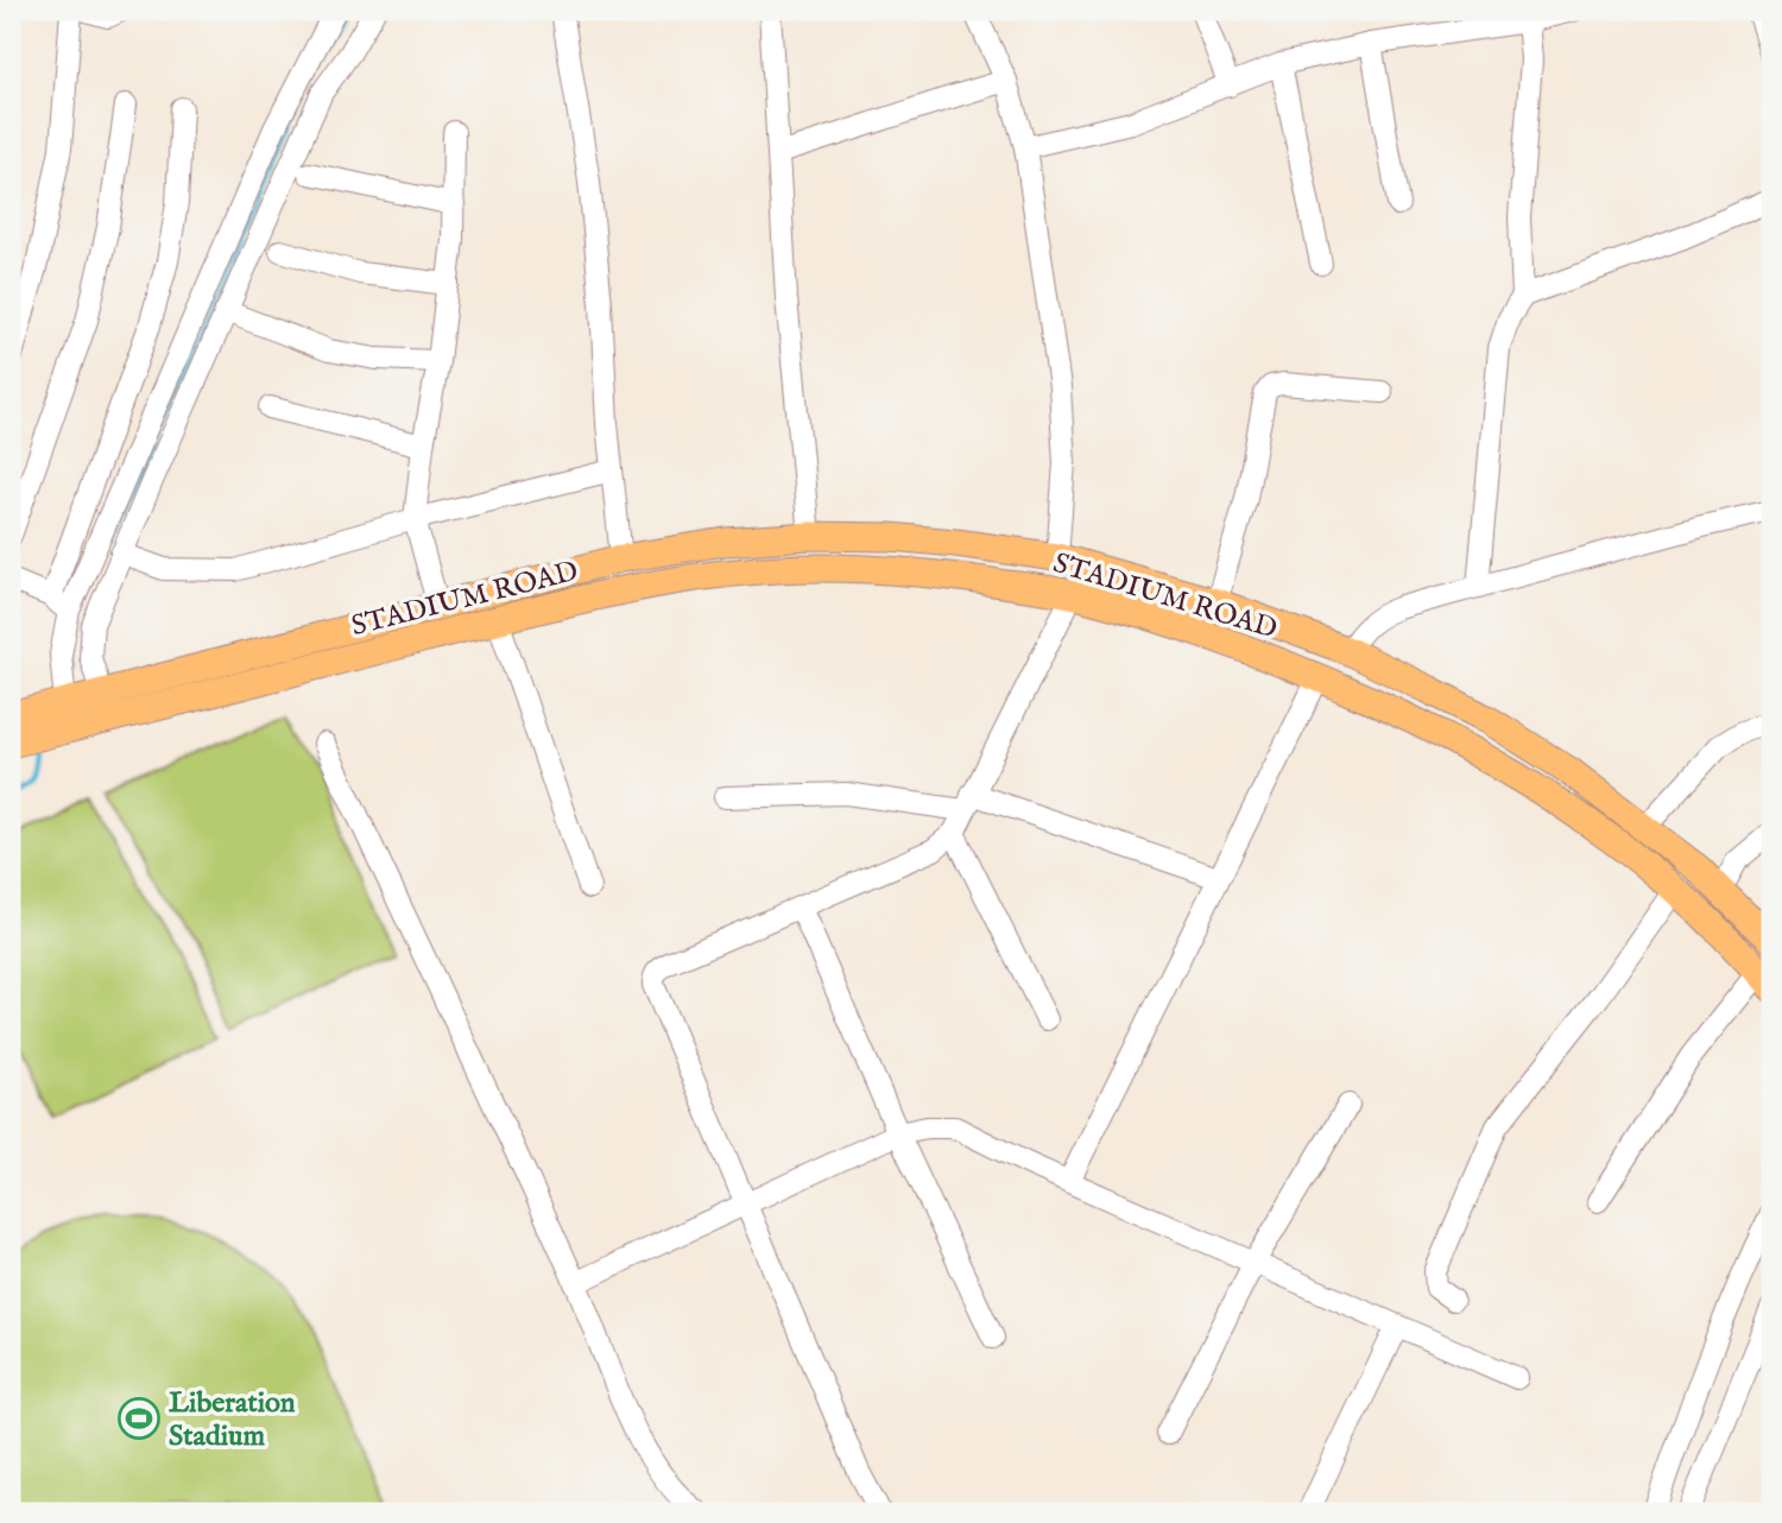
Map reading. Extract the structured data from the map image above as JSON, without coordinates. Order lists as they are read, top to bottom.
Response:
{
  "streets": {
    "main road": ["STADIUM ROAD"]
  },
  "places": {
    "sports": ["Liberation Stadium"]
  }
}
